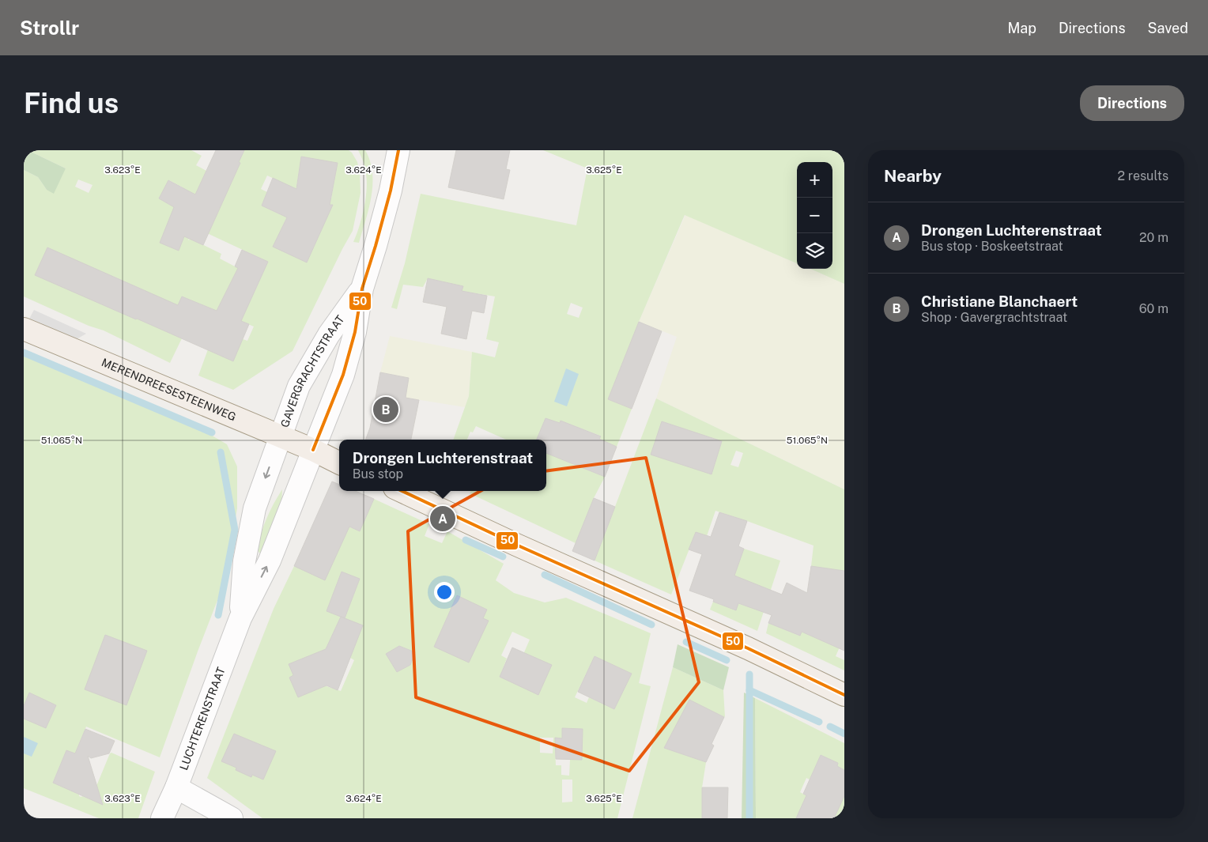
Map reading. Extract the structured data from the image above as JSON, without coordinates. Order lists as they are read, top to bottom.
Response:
{
  "streets": {
    "main road": ["MERENDREESESTEENWEG"],
    "street": ["GAVERGRACHTSTRAAT", "LUCHTERENSTRAAT"]
  },
  "crossings": [
    ["GAVERGRACHTSTRAAT", "MERENDREESESTEENWEG"],
    ["GAVERGRACHTSTRAAT", "LUCHTERENSTRAAT"],
    ["MERENDREESESTEENWEG", "LUCHTERENSTRAAT"]
  ],
  "lines": ["transit line 50"],
  "page": {
    "header": "Strollr",
    "nav": ["Map", "Directions", "Saved"],
    "buttons": "Directions",
    "title": "Find us",
    "heading": ["Nearby", "2 results"],
    "map_buttons": ["+", "−"],
    "list": [
      {
        "mark": "A",
        "name": "Drongen Luchterenstraat",
        "note": "Bus stop · Boskeetstraat",
        "value": "20 m"
      },
      {
        "mark": "B",
        "name": "Christiane Blanchaert",
        "note": "Shop · Gavergrachtstraat",
        "value": "60 m"
      }
    ],
    "pins": ["B", "A"],
    "popup": ["Drongen Luchterenstraat", "Bus stop"]
  },
  "coordinates": [
    "3.623°E",
    "3.624°E",
    "3.625°E",
    "51.065°N"
  ]
}
